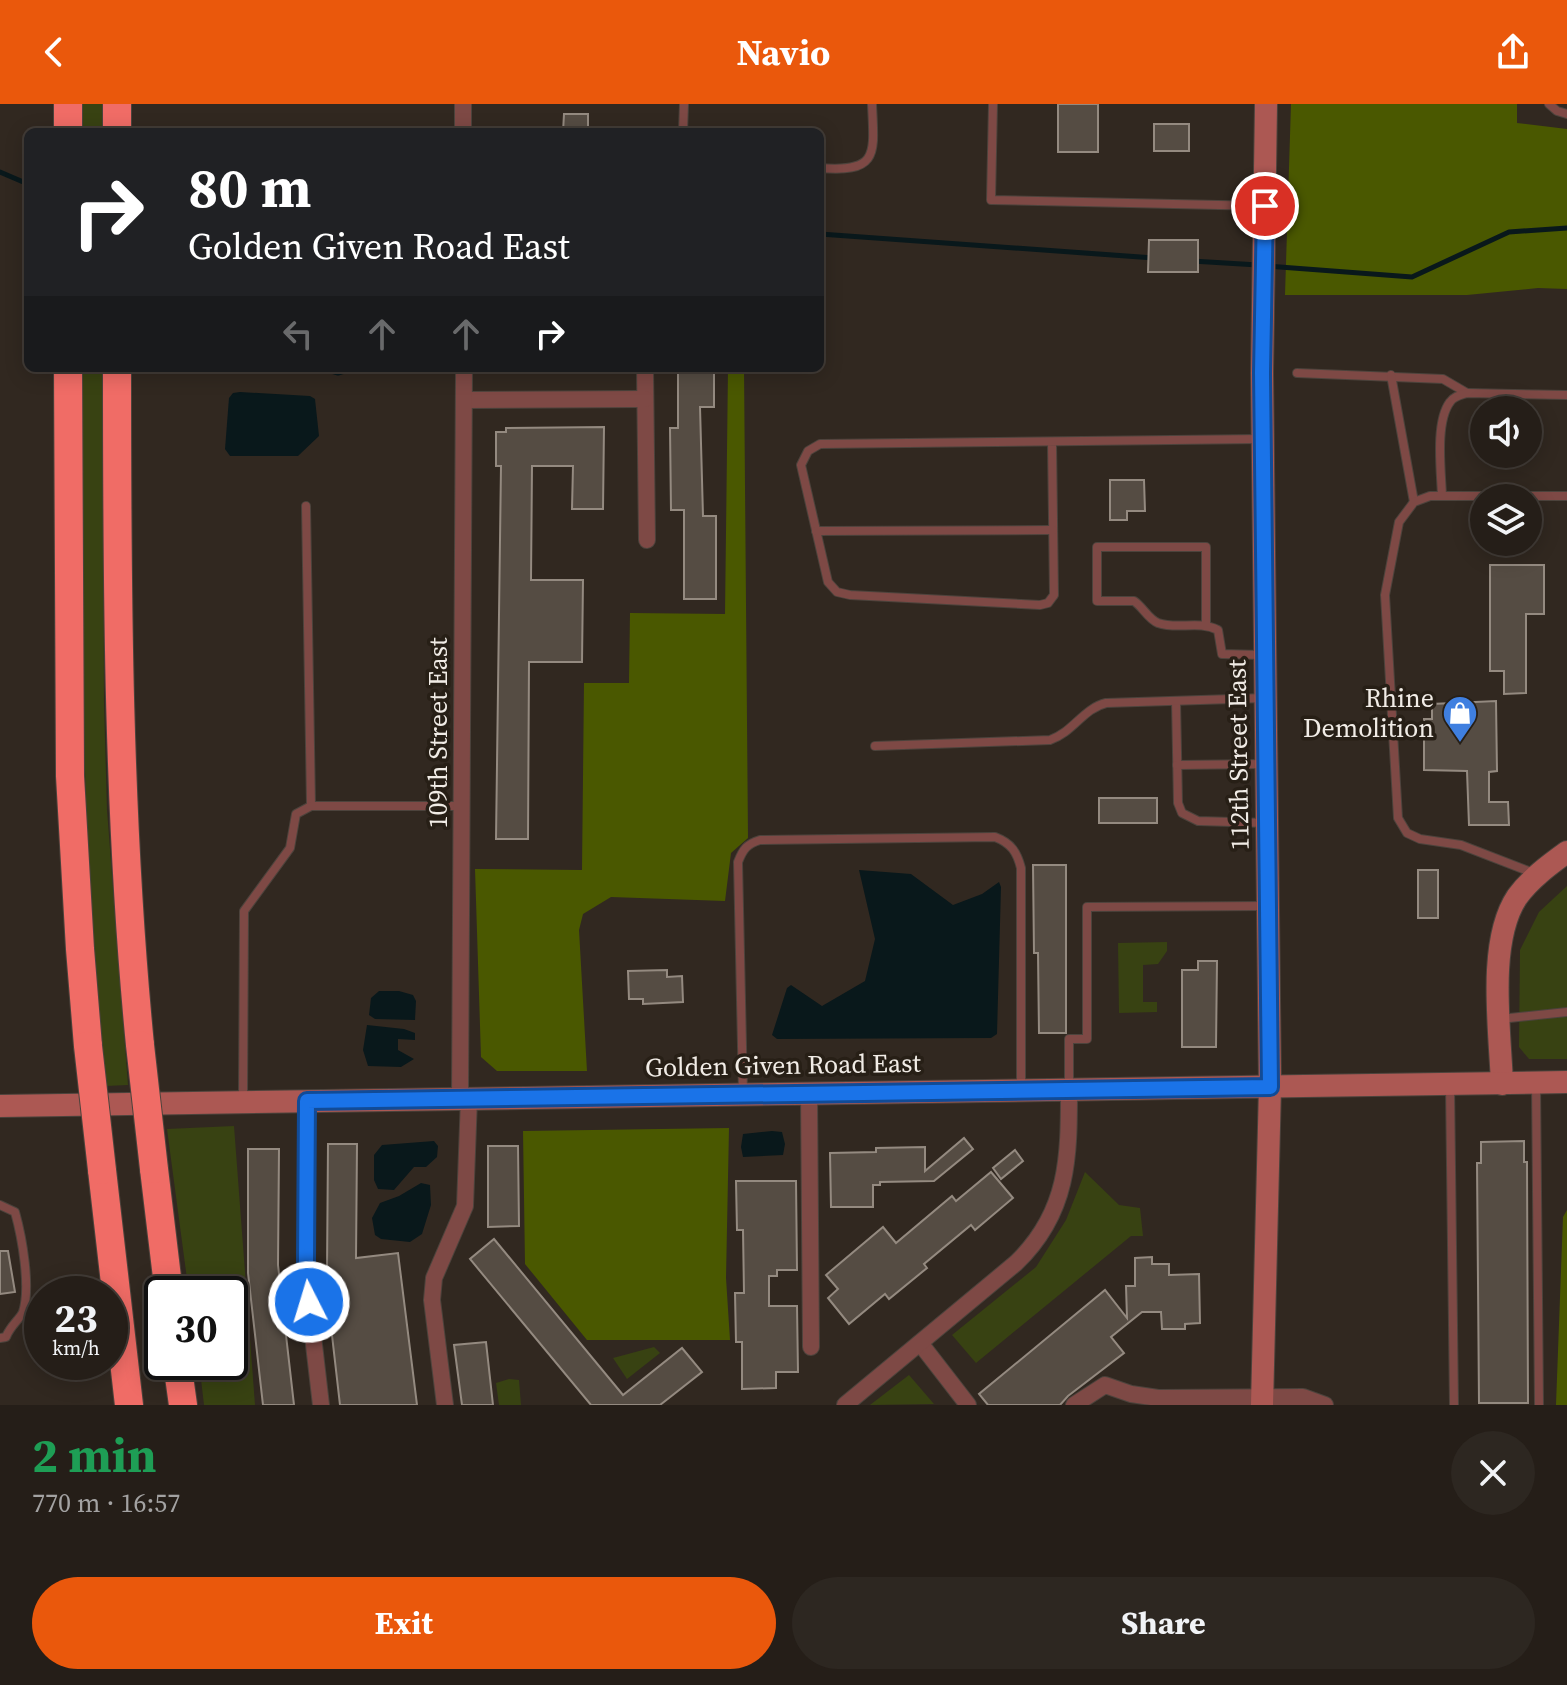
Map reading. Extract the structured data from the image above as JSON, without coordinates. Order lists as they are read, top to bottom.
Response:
{
  "streets": {
    "street": ["109th Street East", "112th Street East", "Golden Given Road East"]
  },
  "crossings": [
    ["109th Street East", "Golden Given Road East"],
    ["112th Street East", "Golden Given Road East"]
  ],
  "places": {
    "shop": ["Rhine Demolition"]
  },
  "page": {
    "header": "Navio",
    "turn": ["80 m", "Golden Given Road East"],
    "speed": "23 km/h",
    "limit": "30",
    "heading": ["2 min", "770 m · 16:57"],
    "buttons": ["Exit", "Share"]
  }
}
